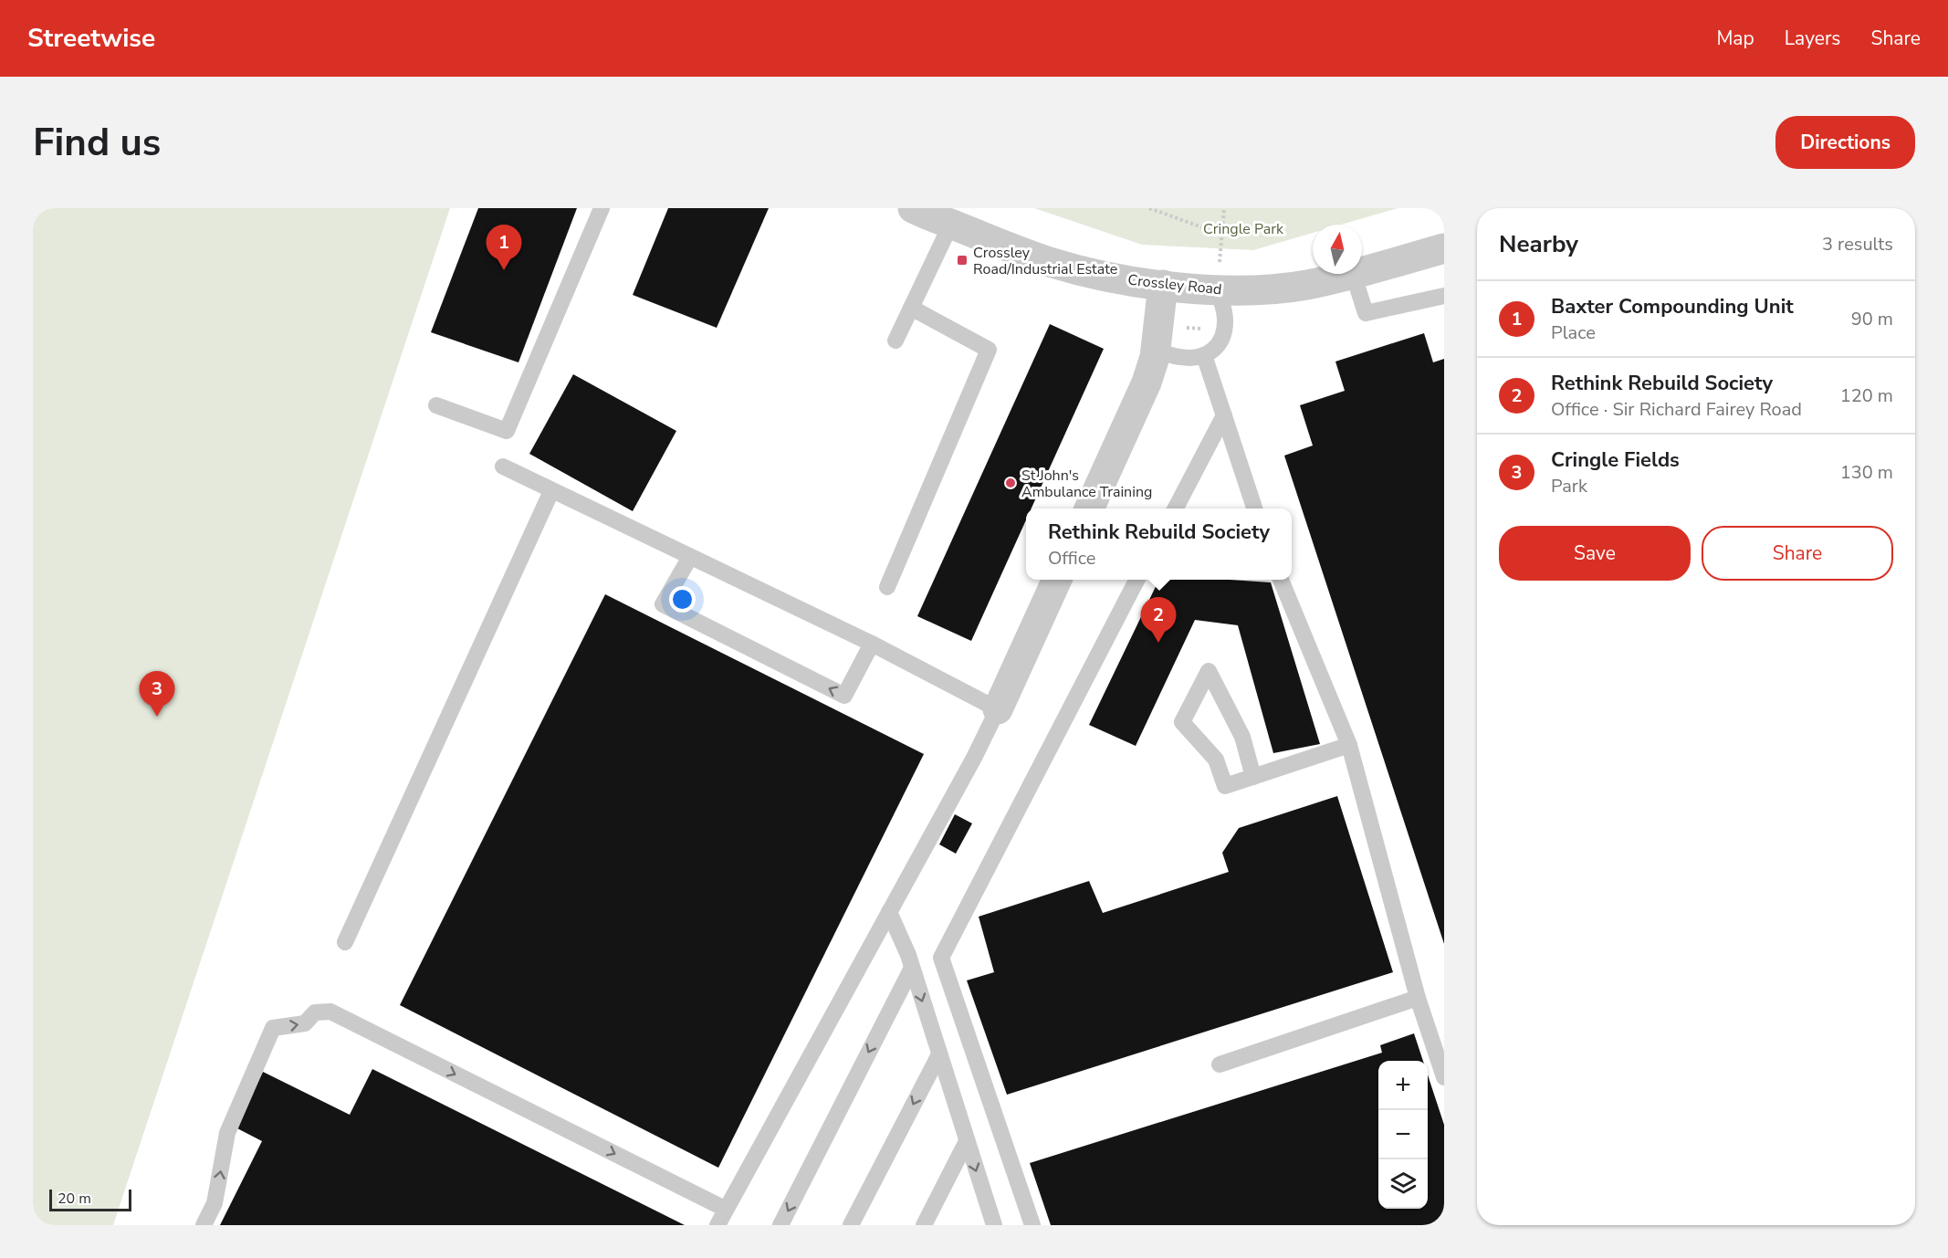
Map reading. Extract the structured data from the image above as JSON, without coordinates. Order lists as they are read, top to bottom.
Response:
{
  "streets": {
    "street": ["Crossley Road"]
  },
  "parks": ["Cringle Park"],
  "places": {
    "transit": ["Crossley Road/Industrial Estate"],
    "other": ["St John's Ambulance Training"]
  },
  "scale_bar": "20 m",
  "north": "top",
  "page": {
    "header": "Streetwise",
    "nav": ["Map", "Layers", "Share"],
    "buttons": [
      "Directions",
      ["Save", "Share"]
    ],
    "title": "Find us",
    "heading": ["Nearby", "3 results"],
    "pins": ["1", "2", "3"],
    "list": [
      {
        "mark": "1",
        "name": "Baxter Compounding Unit",
        "note": "Place",
        "value": "90 m"
      },
      {
        "mark": "2",
        "name": "Rethink Rebuild Society",
        "note": "Office · Sir Richard Fairey Road",
        "value": "120 m"
      },
      {
        "mark": "3",
        "name": "Cringle Fields",
        "note": "Park",
        "value": "130 m"
      }
    ],
    "popup": ["Rethink Rebuild Society", "Office"],
    "map_buttons": ["+", "−"],
    "scale": "20 m"
  }
}
